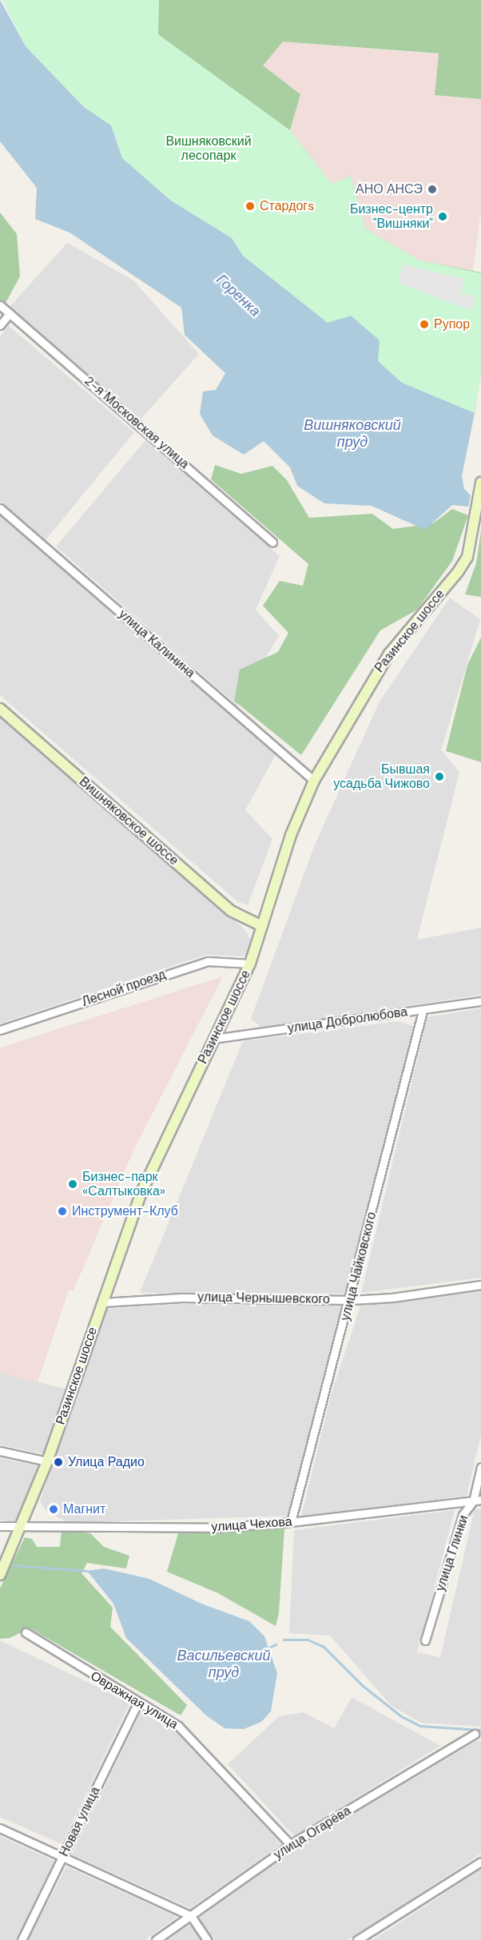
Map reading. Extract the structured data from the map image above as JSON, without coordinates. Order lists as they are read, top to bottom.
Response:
{
  "streets": {
    "main road": ["Разинское шоссе", "Вишняковское шоссе"],
    "street": [
      "2-я Московская улица",
      "улица Калинина",
      "Лесной проезд",
      "улица Добролюбова",
      "улица Чайковского",
      "улица Чернышевского",
      "улица Чехова",
      "улица Глинки",
      "Овражная улица",
      "Новая улица",
      "улица Огарёва"
    ]
  },
  "crossings": [
    ["Разинское шоссе", "улица Калинина"],
    ["Разинское шоссе", "Вишняковское шоссе"],
    ["Разинское шоссе", "Лесной проезд"],
    ["Разинское шоссе", "улица Добролюбова"],
    ["Разинское шоссе", "улица Чернышевского"],
    ["Разинское шоссе", "улица Чехова"],
    ["улица Добролюбова", "улица Чайковского"],
    ["улица Чайковского", "улица Чернышевского"],
    ["улица Чайковского", "улица Чехова"],
    ["улица Чехова", "улица Глинки"],
    ["Овражная улица", "Новая улица"],
    ["Овражная улица", "улица Огарёва"]
  ],
  "water": ["Горенка", "Вишняковский пруд", "Васильевский пруд"],
  "parks": ["Вишняковский лесопарк"],
  "places": [
    "АНО АНСЭ",
    "Стардогs",
    "Бизнес-центр \"Вишняки\"",
    "Рупор",
    "Бывшая усадьба Чижово",
    "Бизнес-парк «Салтыковка»",
    "Инструмент-Клуб",
    "Улица Радио",
    "Магнит"
  ]
}
